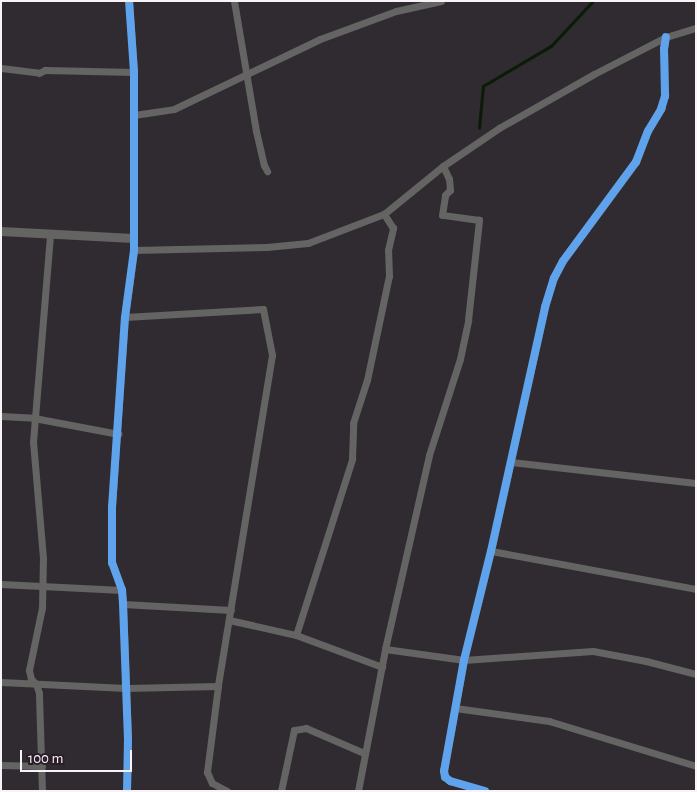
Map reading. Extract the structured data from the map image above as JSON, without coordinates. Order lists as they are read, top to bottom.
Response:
{
  "scale_bar": "100 m"
}
